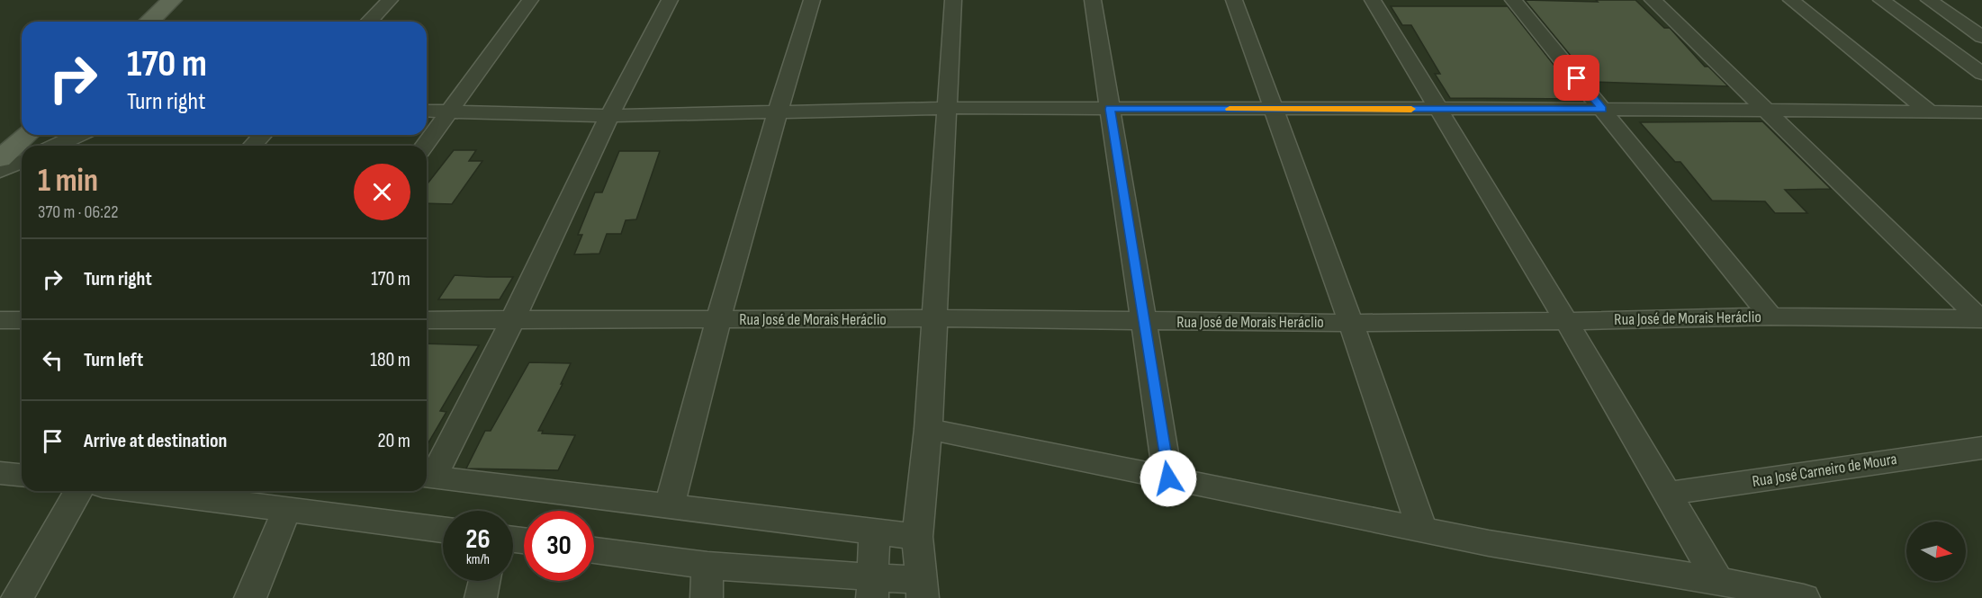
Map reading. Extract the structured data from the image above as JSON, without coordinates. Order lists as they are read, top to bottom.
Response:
{
  "streets": {
    "street": ["Rua José de Morais Heráclio", "Rua José Carneiro de Moura"]
  },
  "north": "right",
  "page": {
    "turn": ["170 m", "Turn right"],
    "heading": ["1 min", "370 m · 06:22"],
    "list": [
      {
        "name": "Turn right",
        "value": "170 m"
      },
      {
        "name": "Turn left",
        "value": "180 m"
      },
      {
        "name": "Arrive at destination",
        "value": "20 m"
      }
    ],
    "speed": "26 km/h",
    "limit": "30"
  }
}
